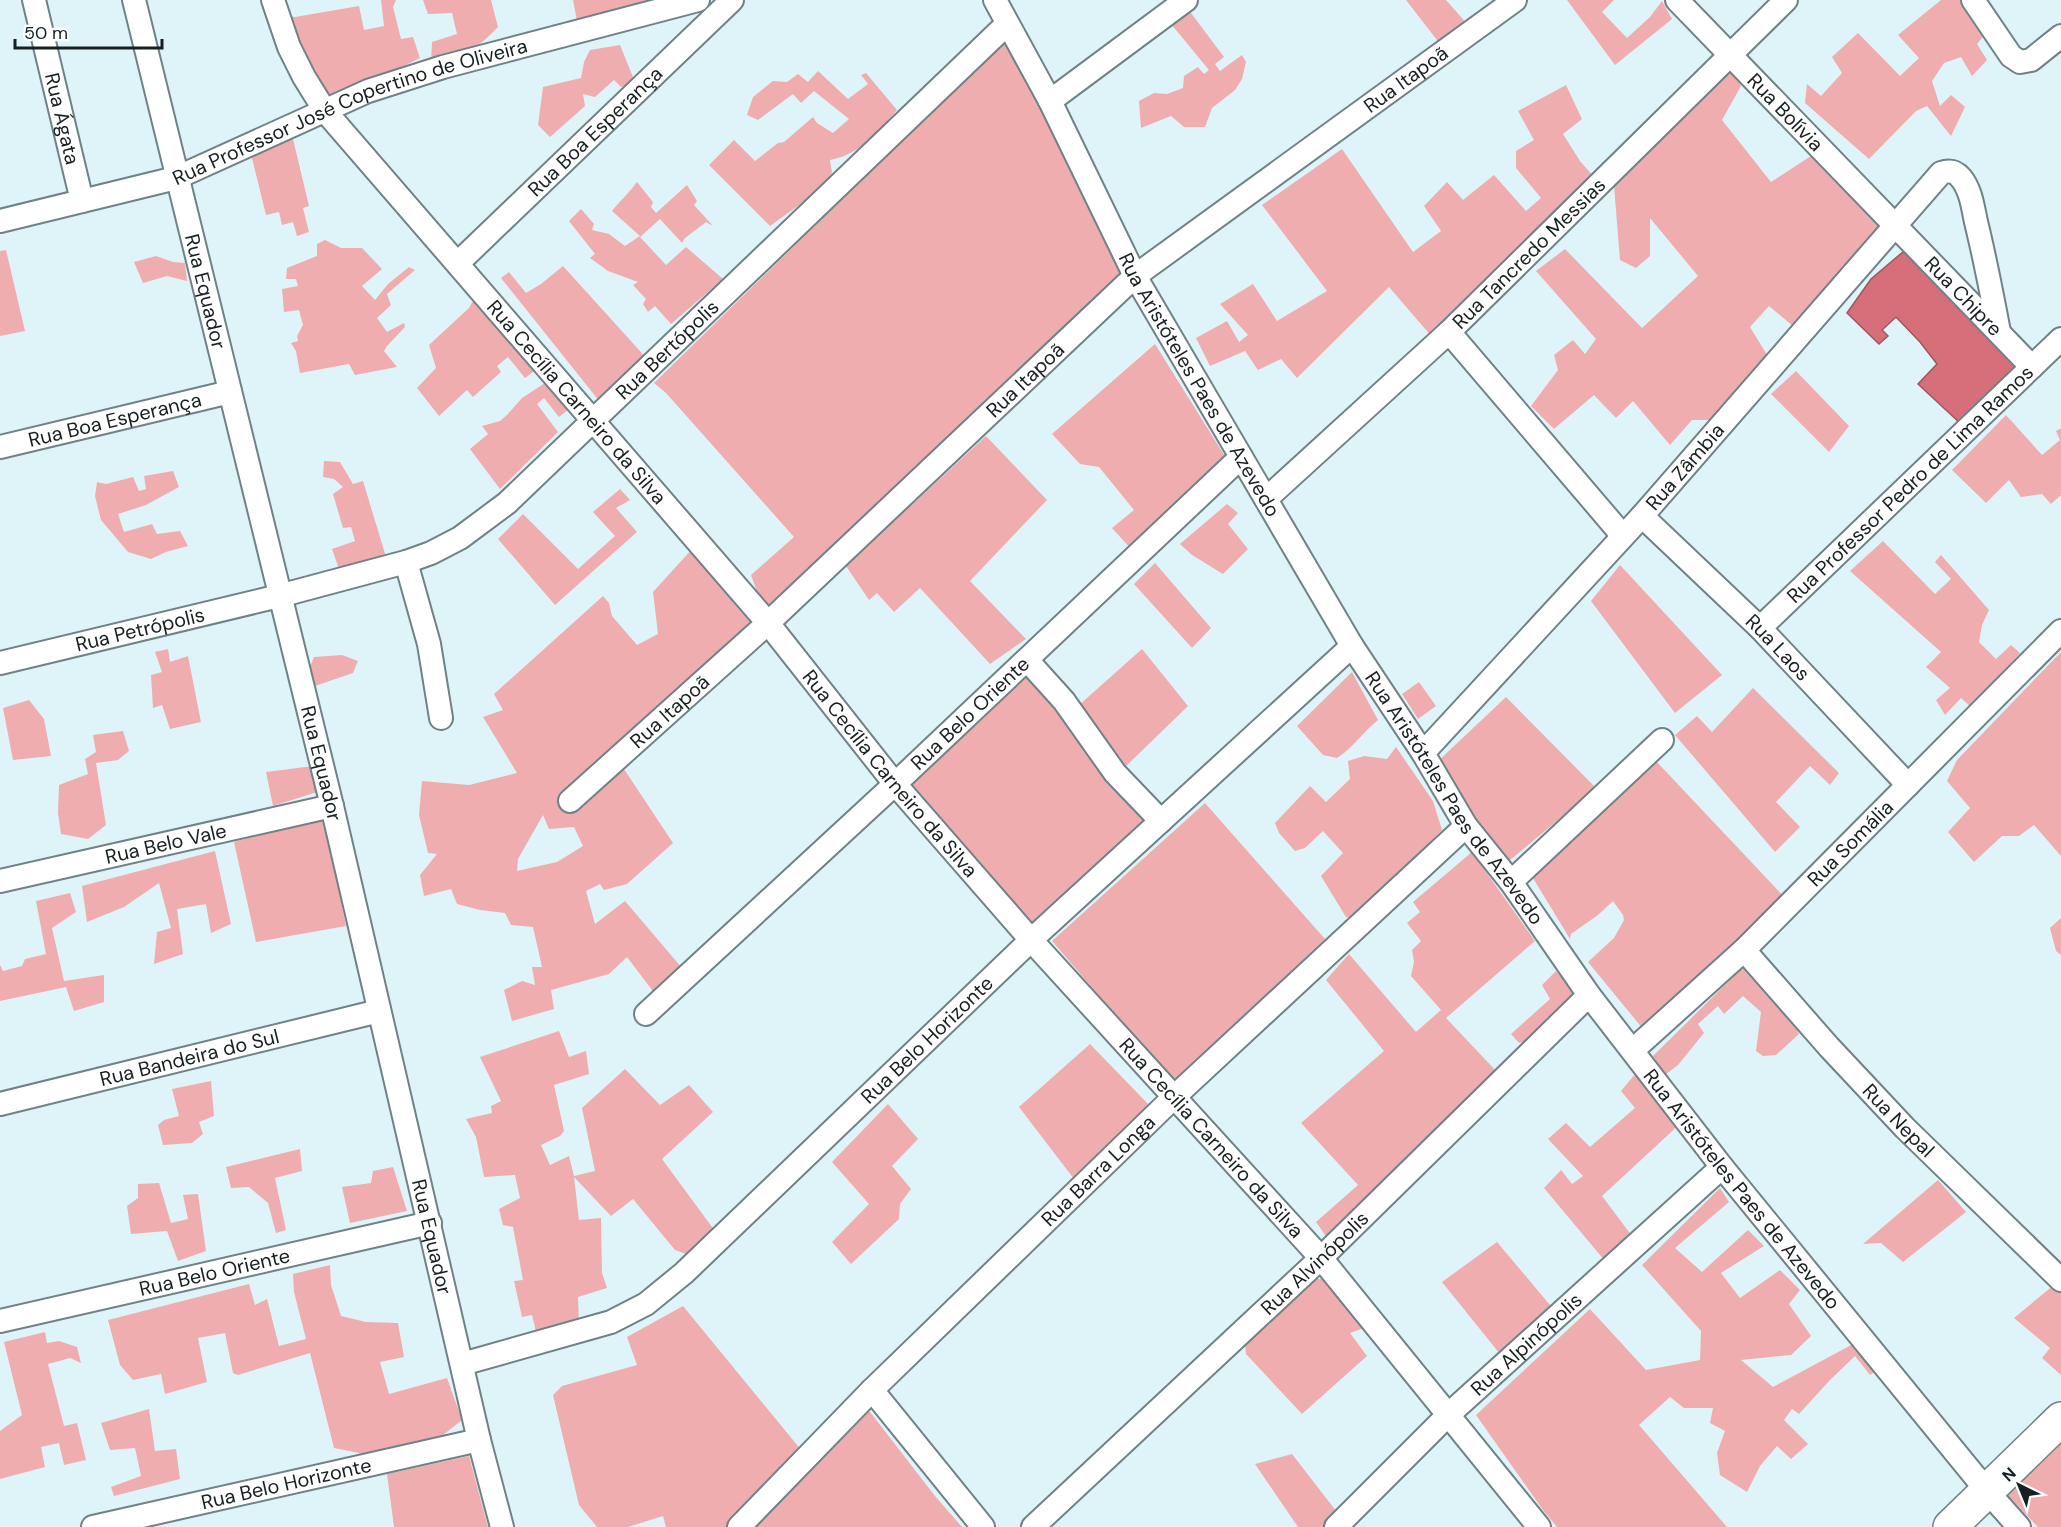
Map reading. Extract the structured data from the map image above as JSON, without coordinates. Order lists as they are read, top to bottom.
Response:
{
  "streets": {
    "street": [
      "Rua Itapoã",
      "Rua Professor José Copertino de Oliveira",
      "Rua Bolívia",
      "Rua Ágata",
      "Rua Boa Esperança",
      "Rua Tancredo Messias",
      "Rua Equador",
      "Rua Chipre",
      "Rua Bertópolis",
      "Rua Aristóteles Paes de Azevedo",
      "Rua Cecília Carneiro da Silva",
      "Rua Zâmbia",
      "Rua Professor Pedro de Lima Ramos",
      "Rua Petrópolis",
      "Rua Laos",
      "Rua Belo Oriente",
      "Rua Somália",
      "Rua Belo Vale",
      "Rua Belo Horizonte",
      "Rua Bandeira do Sul",
      "Rua Nepal",
      "Rua Barra Longa",
      "Rua Alvinópolis",
      "Rua Alpinópolis"
    ]
  },
  "crossings": [
    ["Rua Itapoã", "Rua Aristóteles Paes de Azevedo"],
    ["Rua Itapoã", "Rua Cecília Carneiro da Silva"],
    ["Rua Professor José Copertino de Oliveira", "Rua Ágata"],
    ["Rua Professor José Copertino de Oliveira", "Rua Equador"],
    ["Rua Professor José Copertino de Oliveira", "Rua Cecília Carneiro da Silva"],
    ["Rua Bolívia", "Rua Tancredo Messias"],
    ["Rua Bolívia", "Rua Chipre"],
    ["Rua Bolívia", "Rua Zâmbia"],
    ["Rua Boa Esperança", "Rua Equador"],
    ["Rua Boa Esperança", "Rua Cecília Carneiro da Silva"],
    ["Rua Tancredo Messias", "Rua Aristóteles Paes de Azevedo"],
    ["Rua Equador", "Rua Bertópolis"],
    ["Rua Equador", "Rua Petrópolis"],
    ["Rua Equador", "Rua Belo Oriente"],
    ["Rua Equador", "Rua Belo Vale"],
    ["Rua Equador", "Rua Belo Horizonte"],
    ["Rua Equador", "Rua Bandeira do Sul"],
    ["Rua Chipre", "Rua Zâmbia"],
    ["Rua Chipre", "Rua Professor Pedro de Lima Ramos"],
    ["Rua Bertópolis", "Rua Aristóteles Paes de Azevedo"],
    ["Rua Bertópolis", "Rua Cecília Carneiro da Silva"],
    ["Rua Bertópolis", "Rua Petrópolis"],
    ["Rua Aristóteles Paes de Azevedo", "Rua Zâmbia"],
    ["Rua Aristóteles Paes de Azevedo", "Rua Belo Oriente"],
    ["Rua Aristóteles Paes de Azevedo", "Rua Somália"],
    ["Rua Aristóteles Paes de Azevedo", "Rua Belo Horizonte"],
    ["Rua Aristóteles Paes de Azevedo", "Rua Barra Longa"],
    ["Rua Aristóteles Paes de Azevedo", "Rua Alvinópolis"],
    ["Rua Aristóteles Paes de Azevedo", "Rua Alpinópolis"],
    ["Rua Cecília Carneiro da Silva", "Rua Belo Oriente"],
    ["Rua Cecília Carneiro da Silva", "Rua Belo Horizonte"],
    ["Rua Cecília Carneiro da Silva", "Rua Barra Longa"],
    ["Rua Cecília Carneiro da Silva", "Rua Alvinópolis"],
    ["Rua Cecília Carneiro da Silva", "Rua Alpinópolis"],
    ["Rua Zâmbia", "Rua Laos"],
    ["Rua Professor Pedro de Lima Ramos", "Rua Laos"],
    ["Rua Laos", "Rua Somália"],
    ["Rua Somália", "Rua Nepal"]
  ],
  "scale_bar": "50 m",
  "north": "top left"
}
